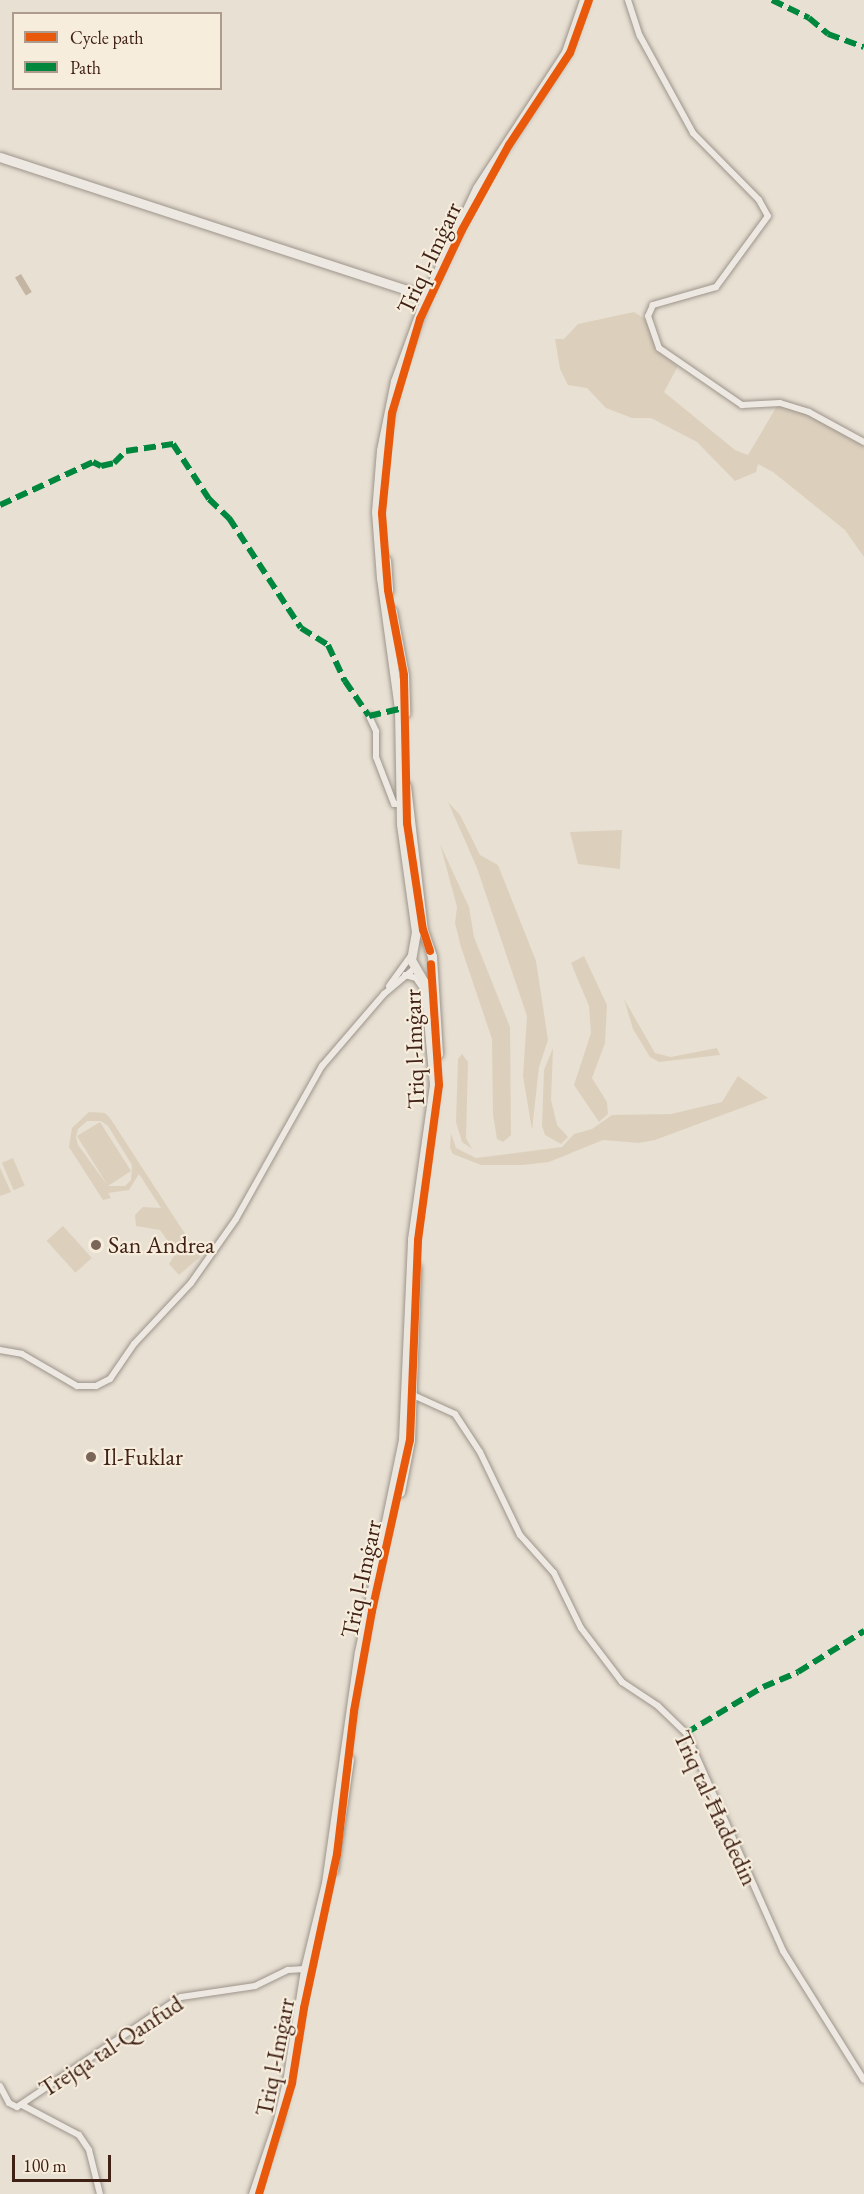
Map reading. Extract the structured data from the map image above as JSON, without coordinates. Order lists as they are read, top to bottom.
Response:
{
  "streets": {
    "main road": ["Triq l-Imġarr"],
    "street": ["Triq tal-Ħaddedin", "Trejqa tal-Qanfud"]
  },
  "crossings": [
    ["Triq l-Imġarr", "Triq tal-Ħaddedin"],
    ["Triq l-Imġarr", "Trejqa tal-Qanfud"]
  ],
  "places": ["San Andrea", "Il-Fuklar"],
  "legend": ["Cycle path", "Path"],
  "scale_bar": "100 m"
}
